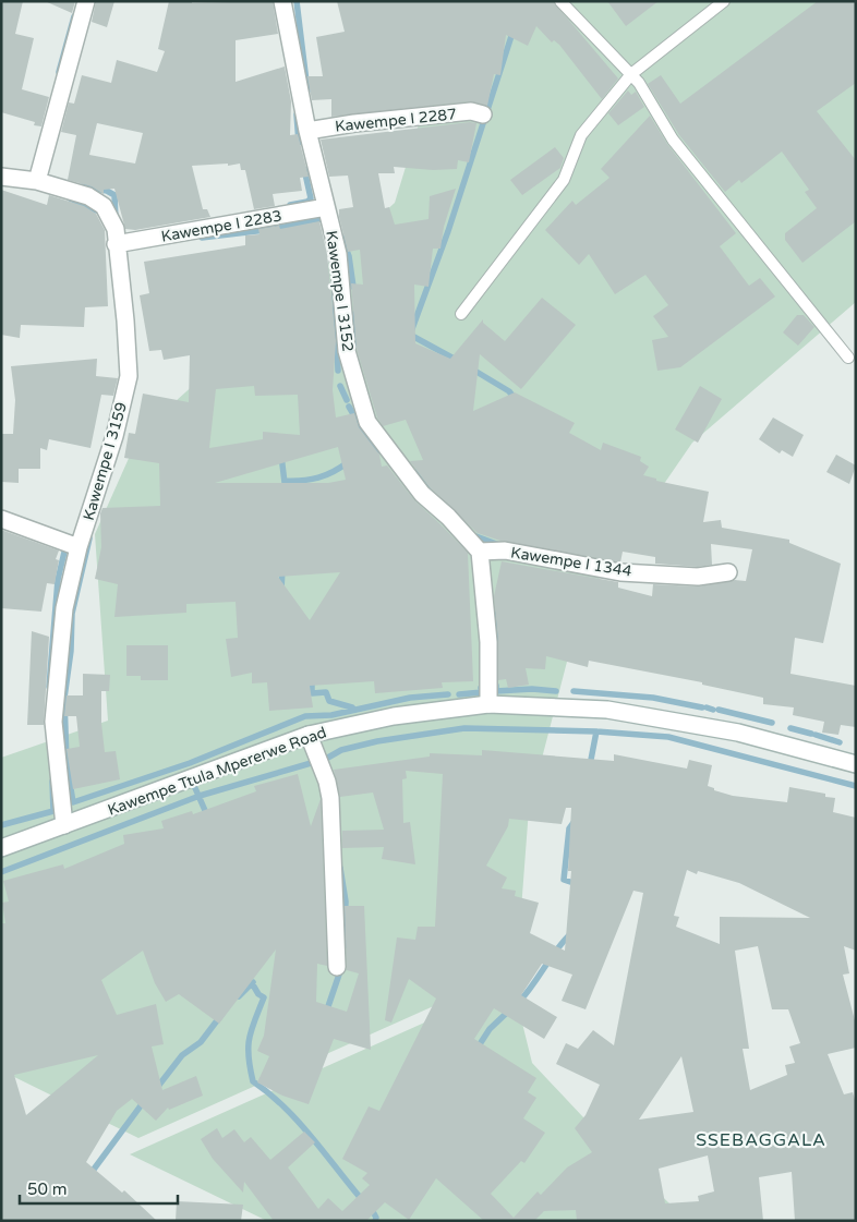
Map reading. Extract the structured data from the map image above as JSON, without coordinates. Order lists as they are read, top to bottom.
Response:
{
  "streets": {
    "street": [
      "Kawempe I 2287",
      "Kawempe I 2283",
      "Kawempe I 3152",
      "Kawempe I 3159",
      "Kawempe I 1344",
      "Kawempe Ttula Mpererwe Road"
    ]
  },
  "crossings": [
    ["Kawempe I 2287", "Kawempe I 3152"],
    ["Kawempe I 2283", "Kawempe I 3152"],
    ["Kawempe I 2283", "Kawempe I 3159"],
    ["Kawempe I 3152", "Kawempe I 1344"],
    ["Kawempe I 3159", "Kawempe Ttula Mpererwe Road"]
  ],
  "districts": ["SSEBAGGALA"],
  "scale_bar": "50 m"
}
